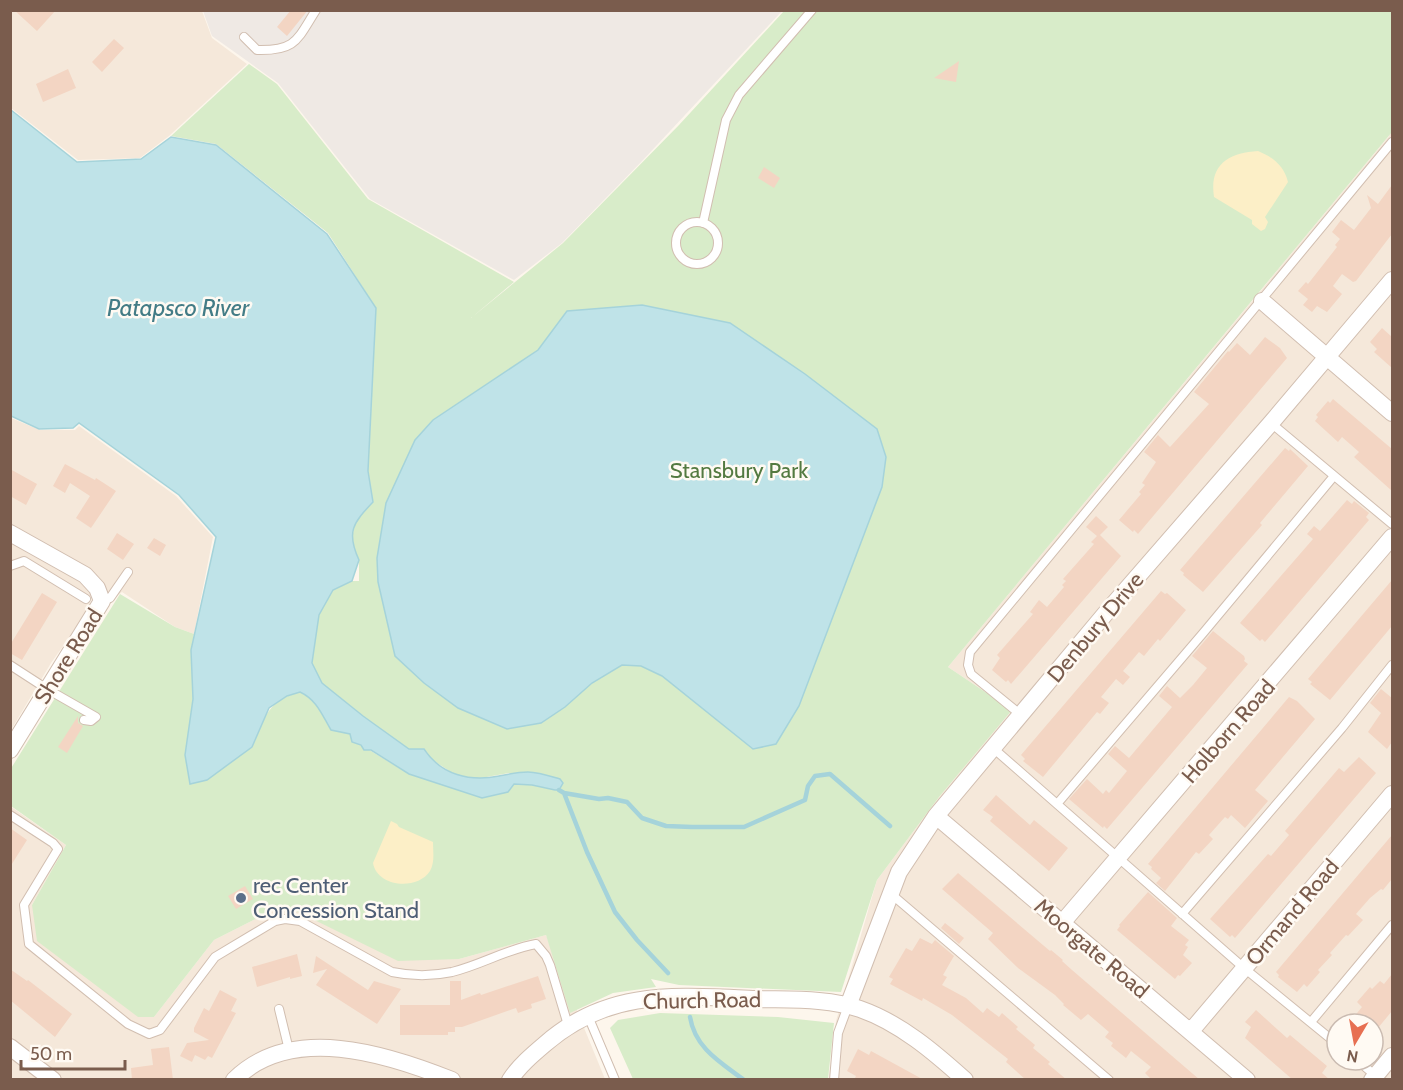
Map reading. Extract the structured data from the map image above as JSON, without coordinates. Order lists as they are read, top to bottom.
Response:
{
  "streets": {
    "street": [
      "Denbury Drive",
      "Shore Road",
      "Holborn Road",
      "Ormand Road",
      "Moorgate Road",
      "Church Road"
    ]
  },
  "crossings": [
    ["Denbury Drive", "Moorgate Road"],
    ["Denbury Drive", "Church Road"],
    ["Holborn Road", "Moorgate Road"],
    ["Ormand Road", "Moorgate Road"]
  ],
  "water": ["Patapsco River"],
  "parks": ["Stansbury Park"],
  "places": ["rec Center Concession Stand"],
  "scale_bar": "50 m",
  "north": "bottom"
}
